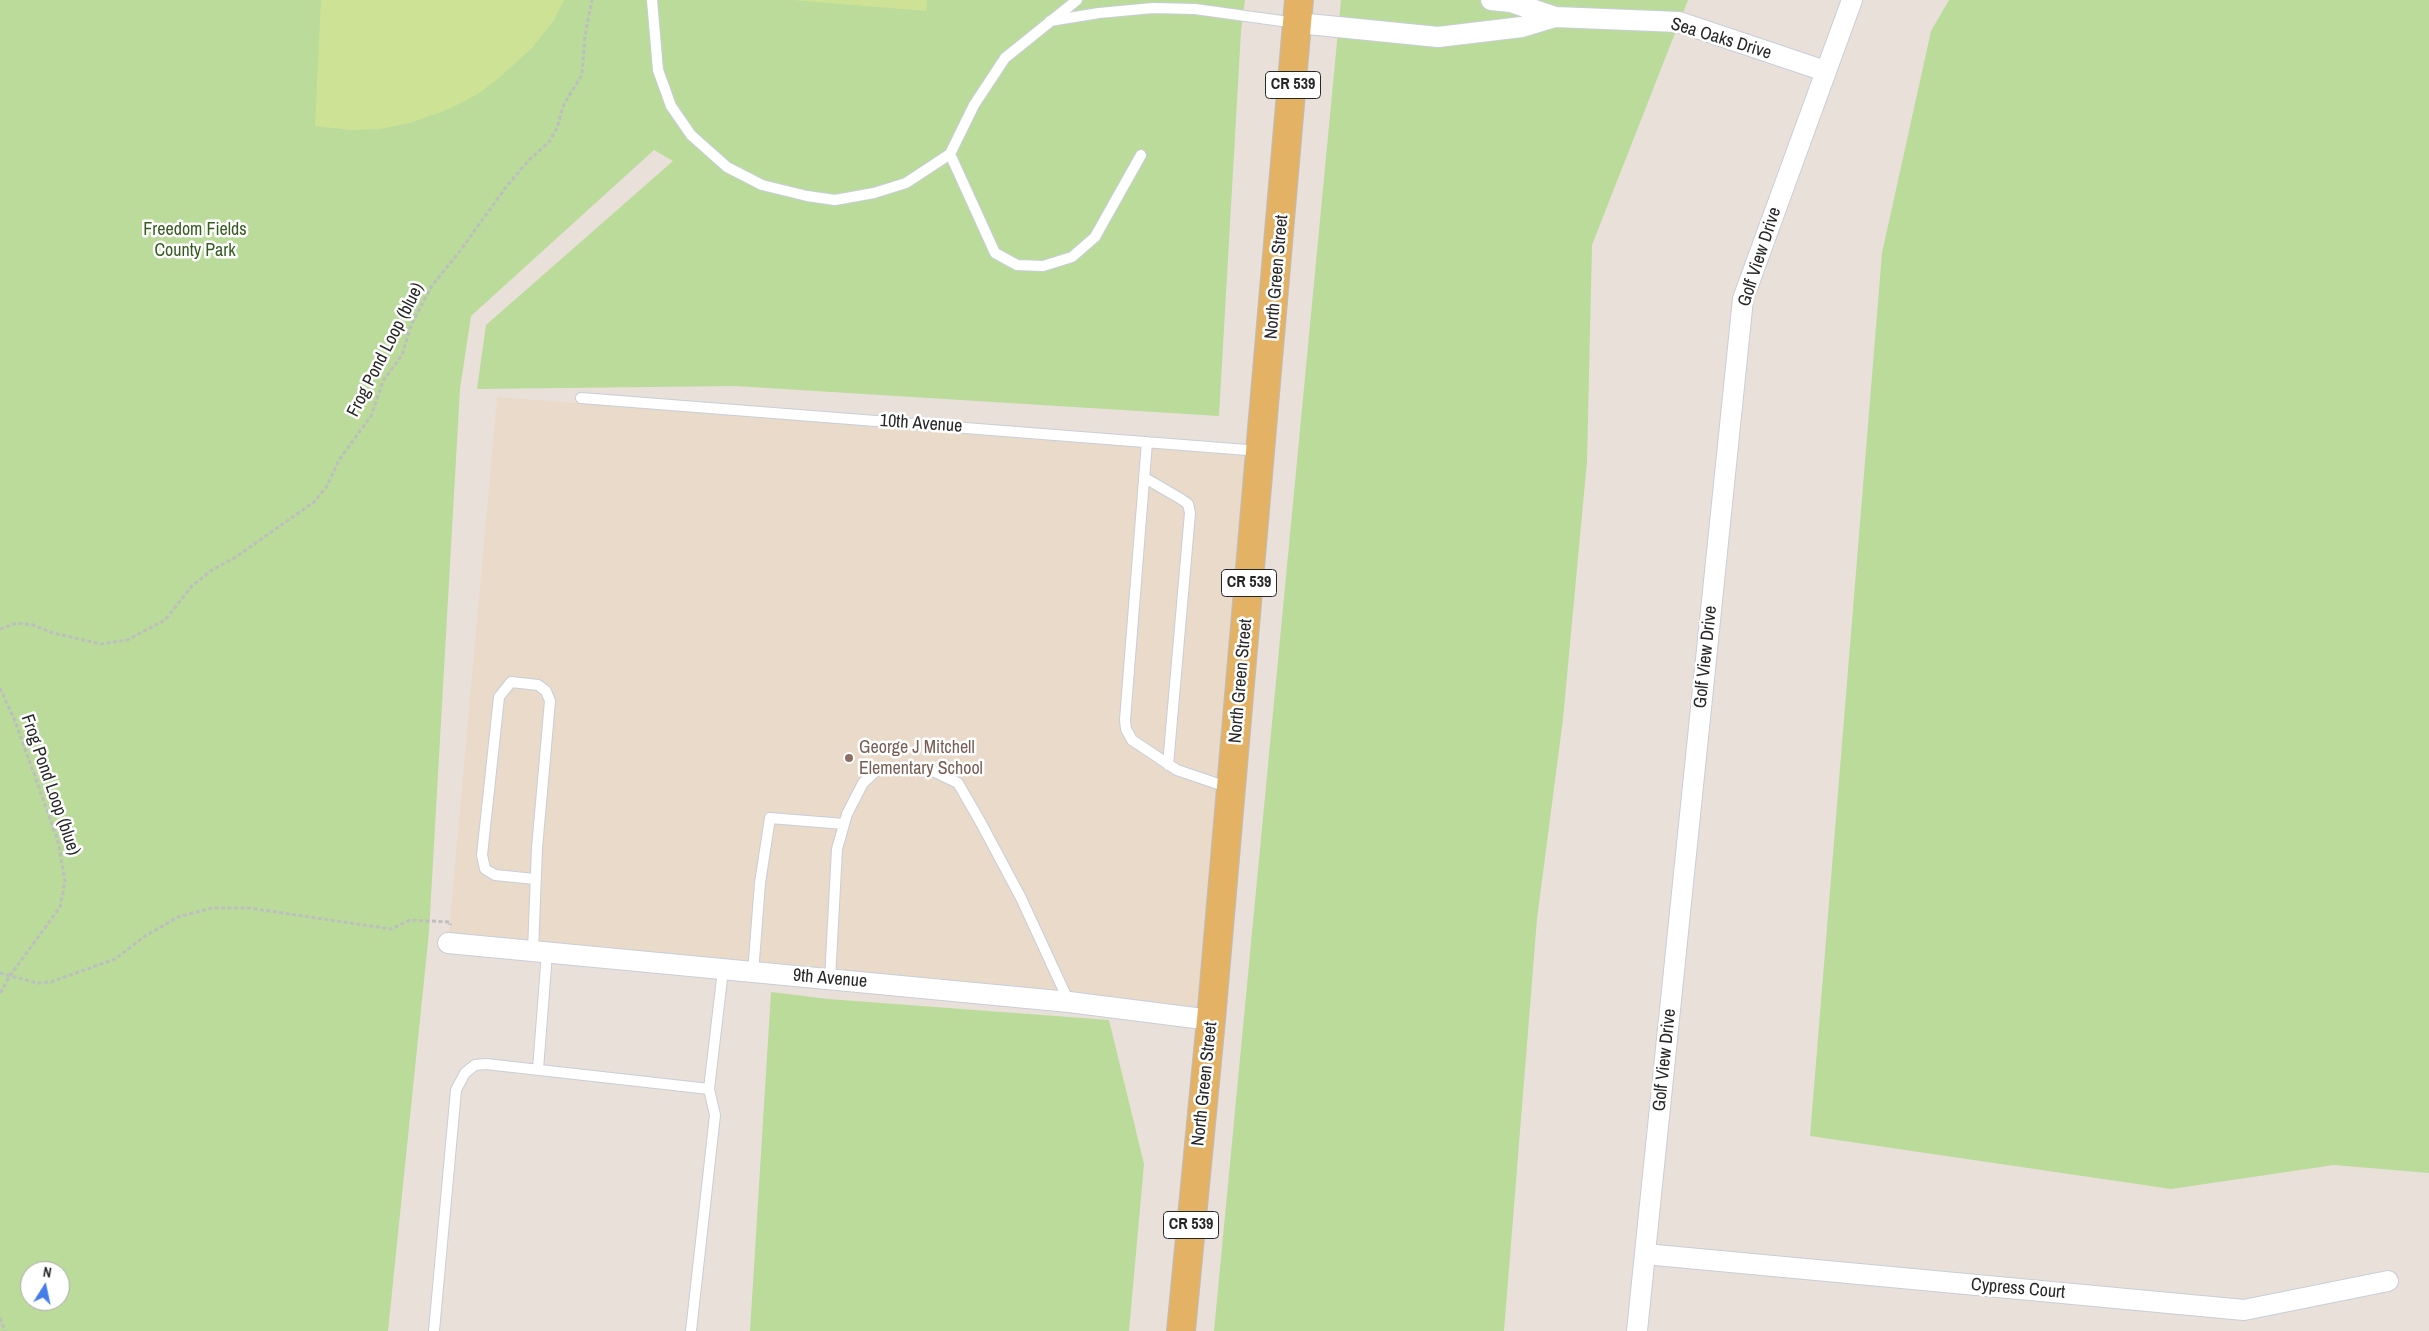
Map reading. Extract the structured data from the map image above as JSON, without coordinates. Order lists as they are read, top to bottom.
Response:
{
  "streets": {
    "main road": ["CR 539", "North Green Street"],
    "street": [
      "Sea Oaks Drive",
      "Golf View Drive",
      "9th Avenue",
      "Cypress Court"
    ],
    "lane": ["10th Avenue"],
    "path": ["Frog Pond Loop (blue)"]
  },
  "crossings": [
    ["Sea Oaks Drive", "Golf View Drive"],
    ["Sea Oaks Drive", "North Green Street"],
    ["Golf View Drive", "Cypress Court"],
    ["North Green Street", "10th Avenue"],
    ["North Green Street", "9th Avenue"]
  ],
  "parks": ["Freedom Fields County Park"],
  "places": ["George J Mitchell Elementary School"],
  "north": "top"
}
